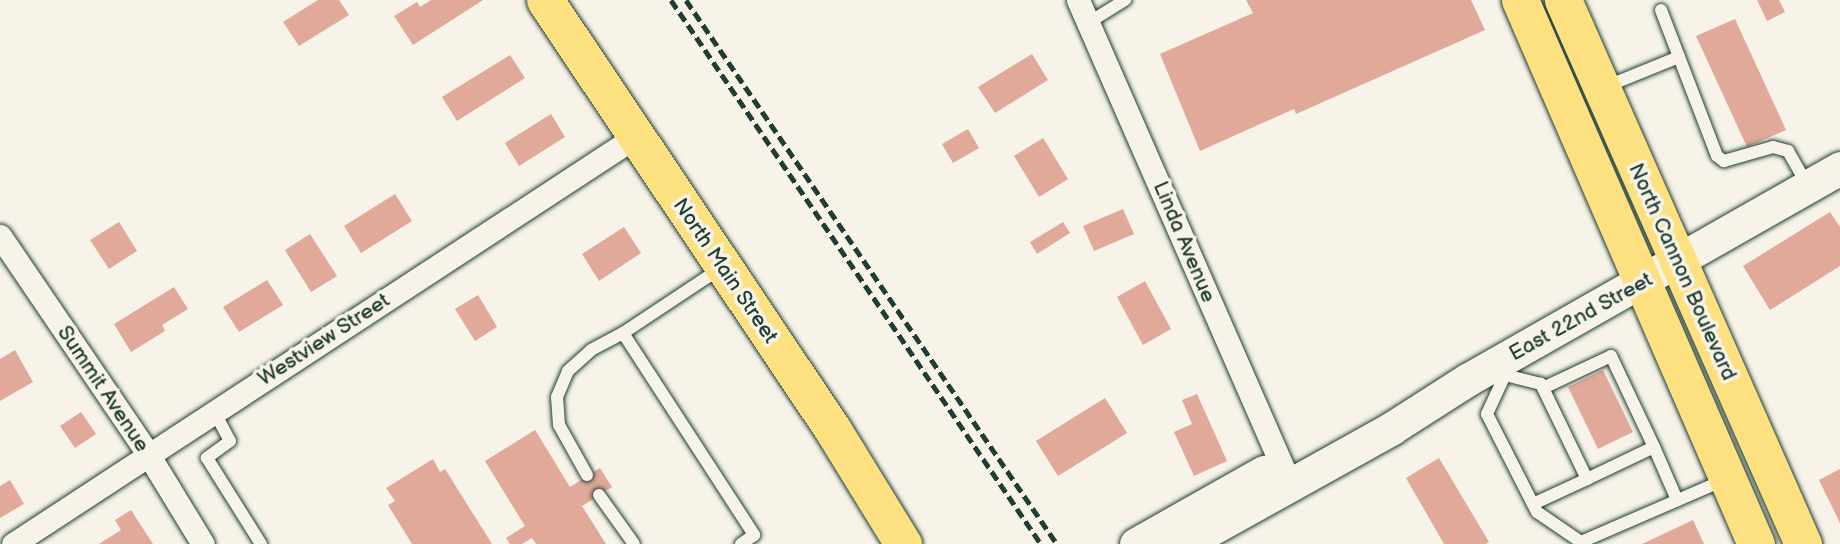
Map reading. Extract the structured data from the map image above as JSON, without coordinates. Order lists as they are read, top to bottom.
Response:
{
  "streets": {
    "main road": ["North Main Street", "North Cannon Boulevard", "East 22nd Street"],
    "street": ["Linda Avenue", "Westview Street", "Summit Avenue"]
  },
  "crossings": [
    ["Linda Avenue", "East 22nd Street"],
    ["North Main Street", "Westview Street"],
    ["North Cannon Boulevard", "East 22nd Street"],
    ["Westview Street", "Summit Avenue"]
  ]
}
